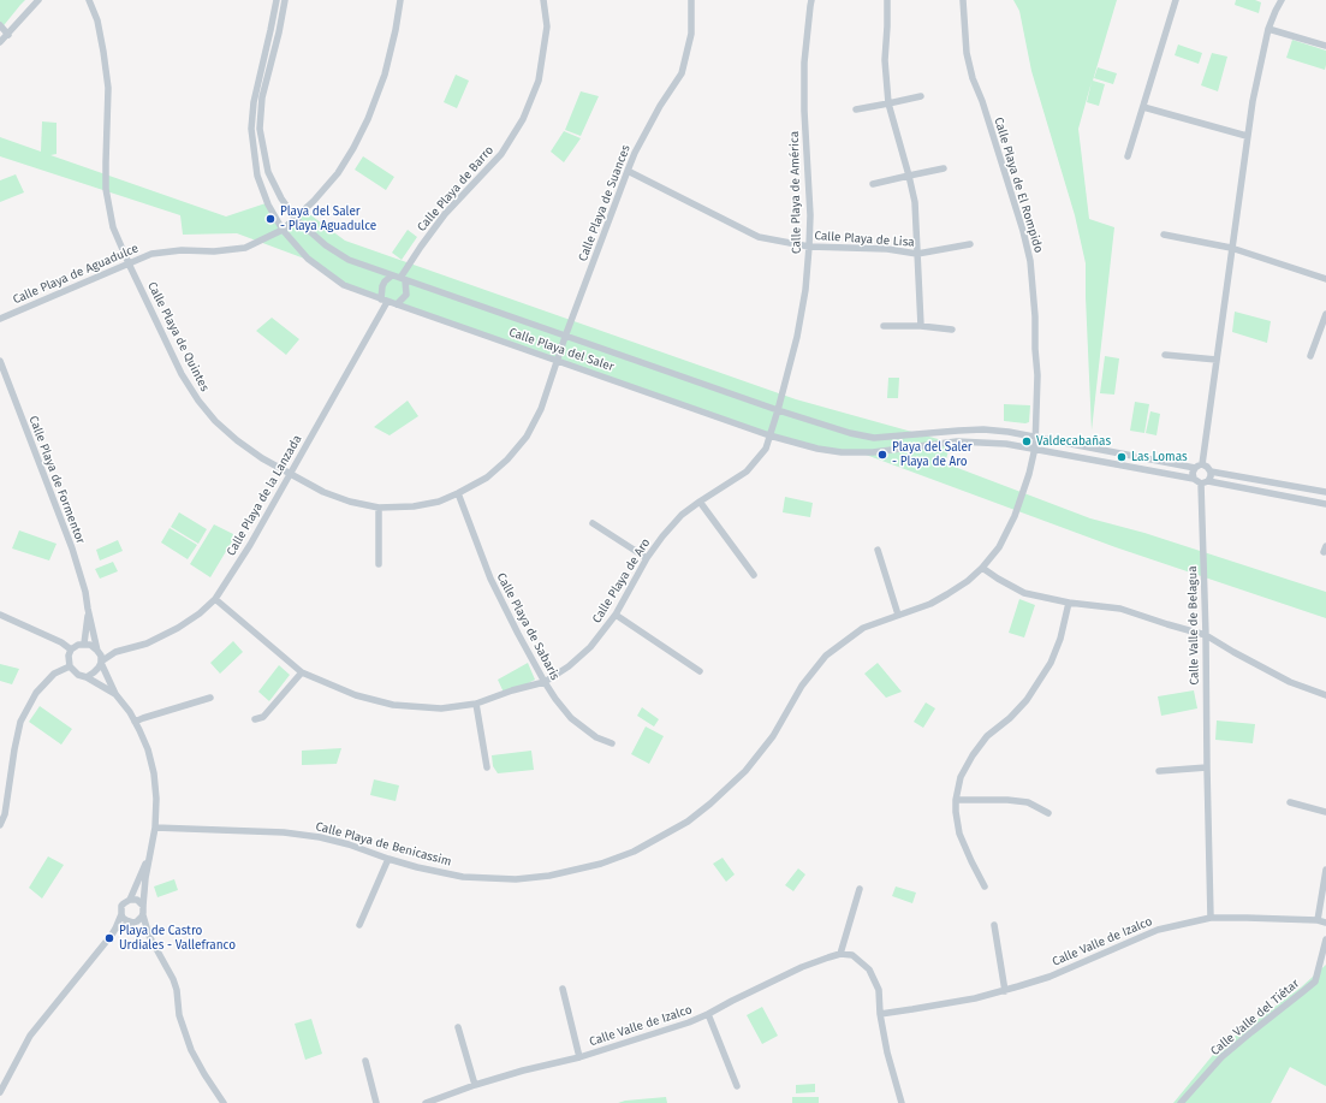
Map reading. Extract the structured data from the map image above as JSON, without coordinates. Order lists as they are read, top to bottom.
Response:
{
  "streets": {
    "street": [
      "Calle Playa de El Rompido",
      "Calle Playa de Barro",
      "Calle Playa de América",
      "Calle Playa de Suances",
      "Calle Playa de Lisa",
      "Calle Playa de Aguadulce",
      "Calle Playa de Quintes",
      "Calle Playa del Saler",
      "Calle Playa de Formentor",
      "Calle Playa de la Lanzada",
      "Calle Playa de Aro",
      "Calle Valle de Belagua",
      "Calle Playa de Sabaris",
      "Calle Playa de Benicassim",
      "Calle Valle de Izalco",
      "Calle Valle del Tiétar"
    ]
  },
  "crossings": [
    ["Calle Playa de El Rompido", "Calle Playa del Saler"],
    ["Calle Playa de El Rompido", "Calle Playa de Benicassim"],
    ["Calle Playa de Barro", "Calle Playa del Saler"],
    ["Calle Playa de Barro", "Calle Playa de la Lanzada"],
    ["Calle Playa de América", "Calle Playa de Lisa"],
    ["Calle Playa de América", "Calle Playa del Saler"],
    ["Calle Playa de América", "Calle Playa de Aro"],
    ["Calle Playa de Suances", "Calle Playa de Lisa"],
    ["Calle Playa de Suances", "Calle Playa de Quintes"],
    ["Calle Playa de Suances", "Calle Playa del Saler"],
    ["Calle Playa de Aguadulce", "Calle Playa de Quintes"],
    ["Calle Playa de Aguadulce", "Calle Playa del Saler"],
    ["Calle Playa de Quintes", "Calle Playa del Saler"],
    ["Calle Playa de Quintes", "Calle Playa de la Lanzada"],
    ["Calle Playa de Quintes", "Calle Playa de Sabaris"],
    ["Calle Playa del Saler", "Calle Playa de la Lanzada"],
    ["Calle Playa del Saler", "Calle Playa de Aro"],
    ["Calle Playa del Saler", "Calle Valle de Belagua"],
    ["Calle Playa del Saler", "Calle Playa de Benicassim"],
    ["Calle Playa de la Lanzada", "Calle Playa de Aro"],
    ["Calle Playa de Aro", "Calle Playa de Sabaris"],
    ["Calle Valle de Belagua", "Calle Valle de Izalco"]
  ],
  "places": [
    "Playa del Saler - Playa Aguadulce",
    "Valdecabañas",
    "Playa del Saler - Playa de Aro",
    "Las Lomas",
    "Playa de Castro Urdiales - Vallefranco"
  ]
}
